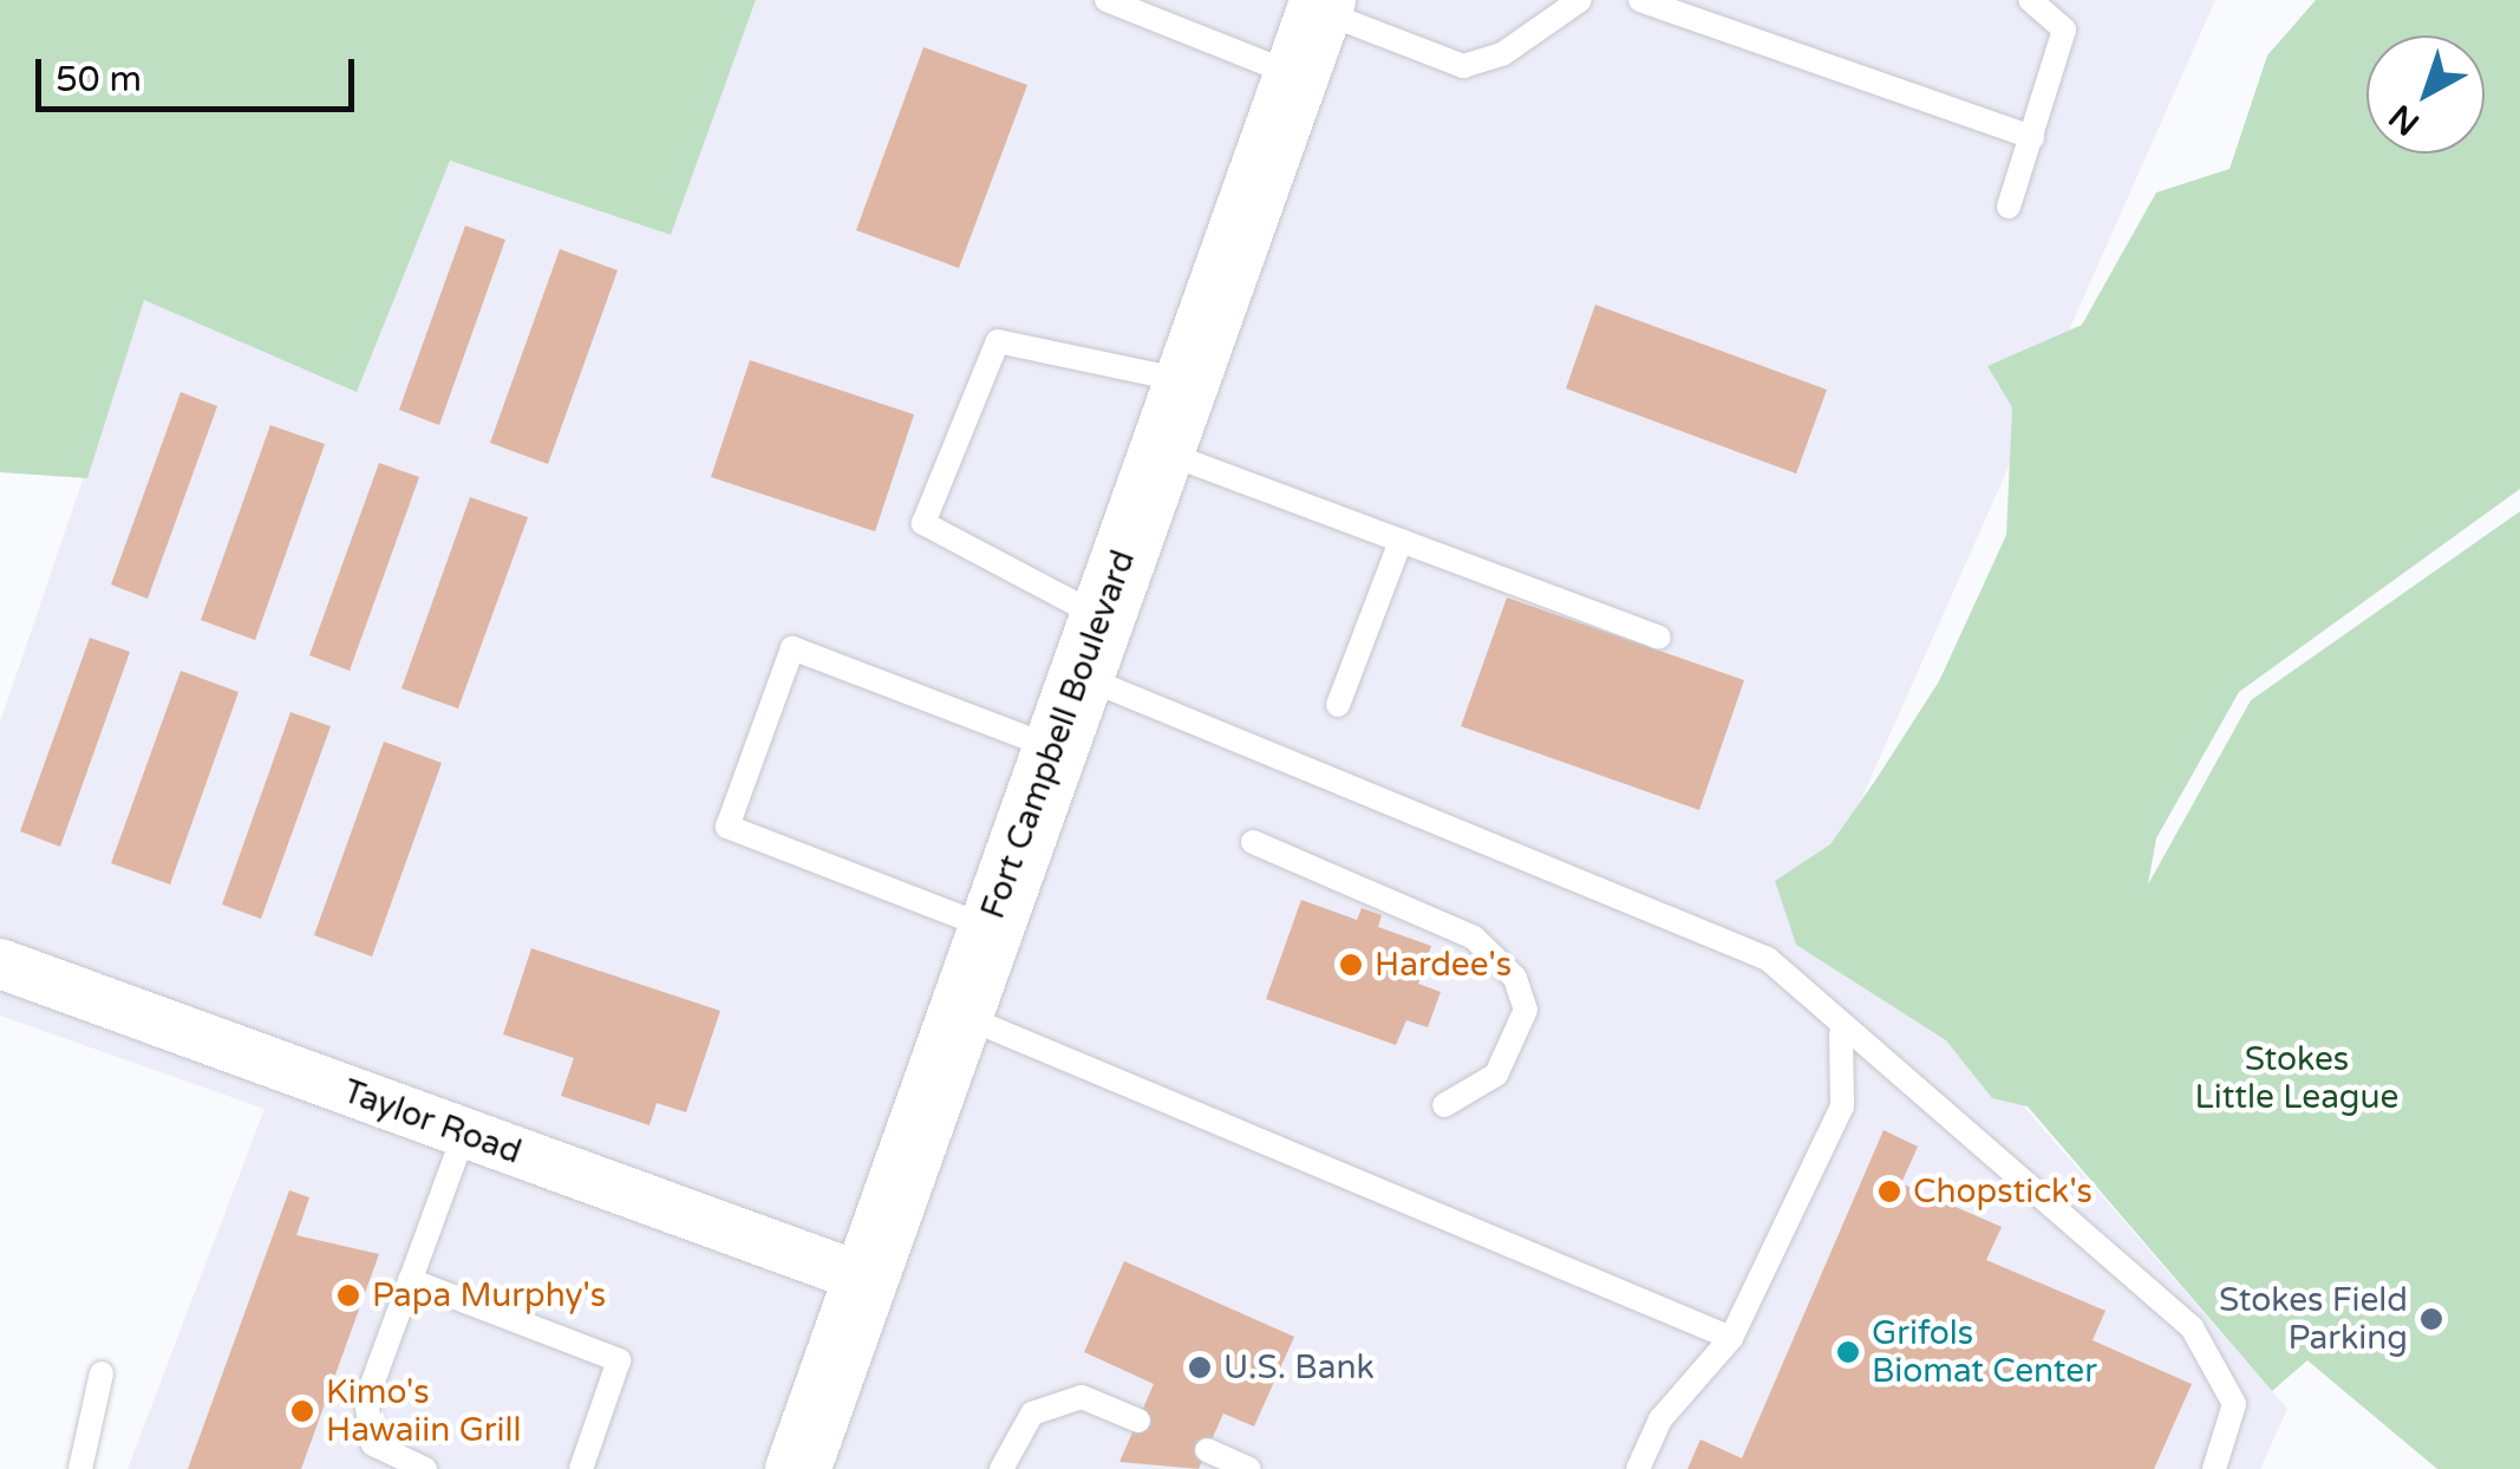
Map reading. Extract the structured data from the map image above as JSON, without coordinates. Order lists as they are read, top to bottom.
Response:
{
  "streets": {
    "highway": ["Fort Campbell Boulevard"],
    "street": ["Taylor Road"]
  },
  "crossings": [
    ["Fort Campbell Boulevard", "Taylor Road"]
  ],
  "parks": ["Stokes Little League"],
  "places": [
    "Hardee's",
    "Chopstick's",
    "Papa Murphy's",
    "Stokes Field Parking",
    "Grifols Biomat Center",
    "U.S. Bank",
    "Kimo's Hawaiin Grill"
  ],
  "scale_bar": "50 m",
  "north": "bottom left"
}
